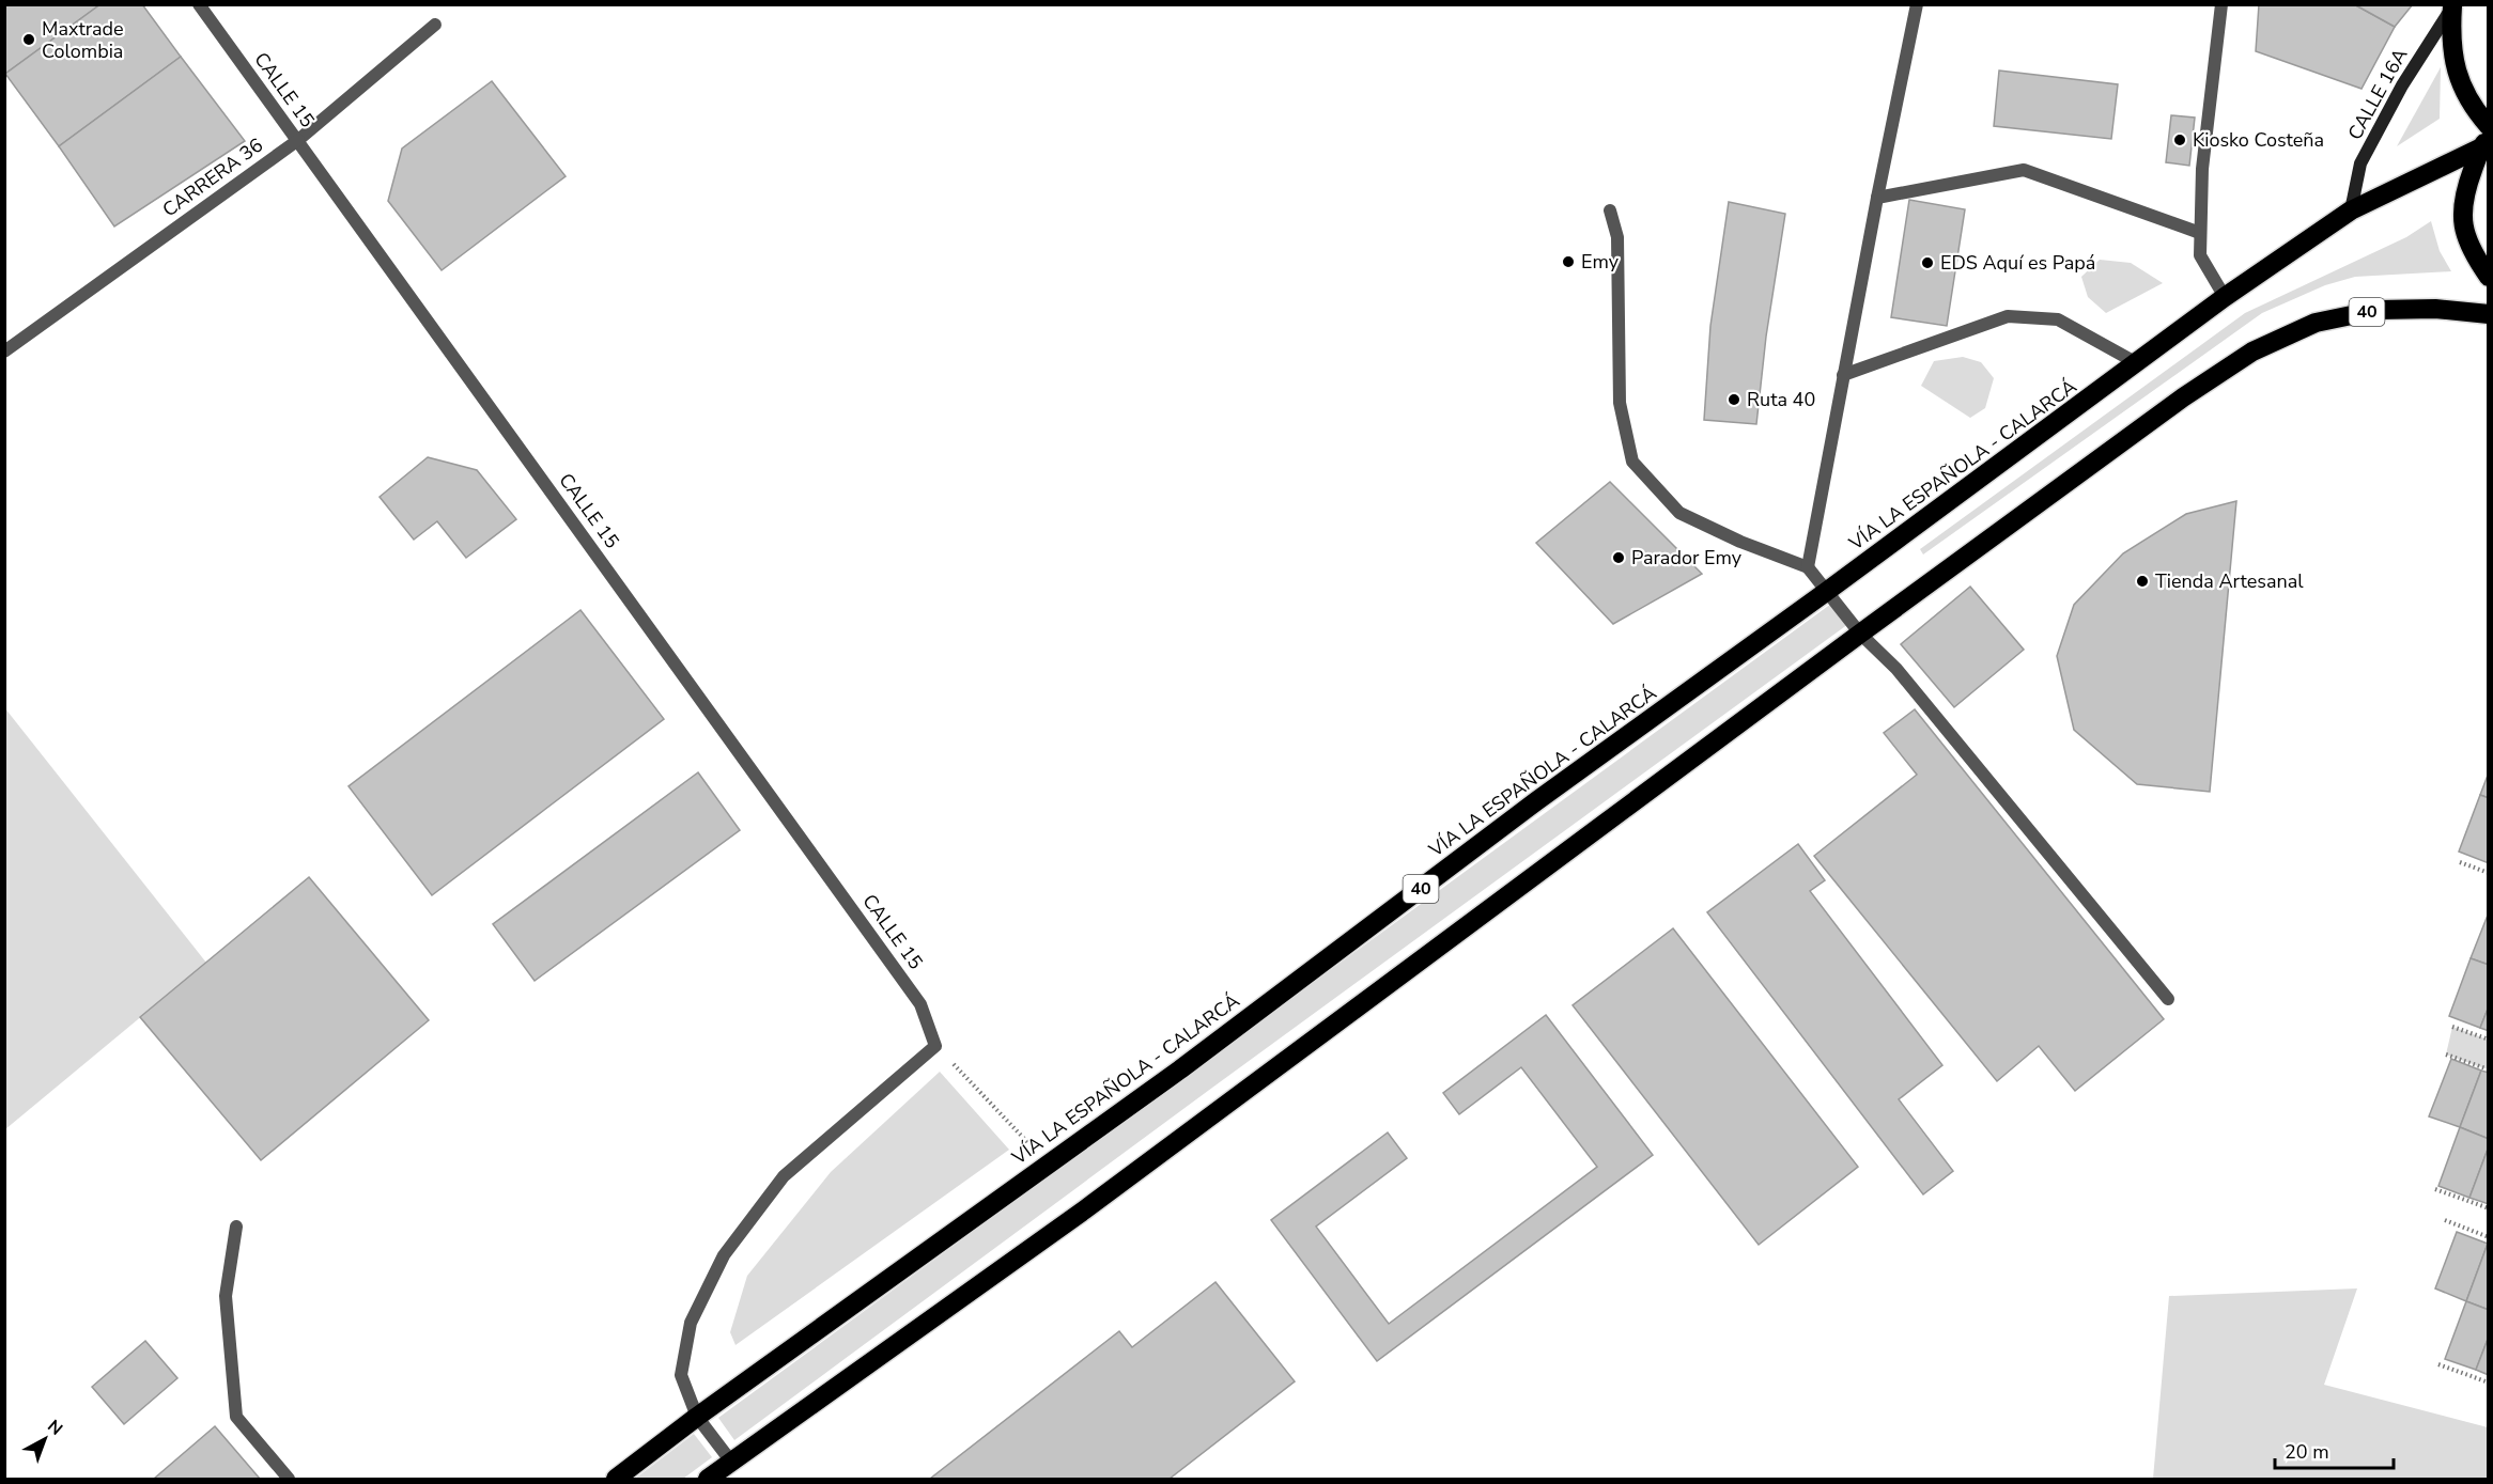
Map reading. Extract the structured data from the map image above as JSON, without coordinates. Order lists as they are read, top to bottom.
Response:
{
  "streets": {
    "highway": ["40", "VÍA LA ESPAÑOLA - CALARCÁ"],
    "street": ["CALLE 15", "CALLE 16A", "CARRERA 36"]
  },
  "crossings": [
    ["CALLE 15", "CARRERA 36"],
    ["CALLE 16A", "VÍA LA ESPAÑOLA - CALARCÁ"]
  ],
  "places": [
    "Maxtrade Colombia",
    "Kiosko Costeña",
    "Emy",
    "EDS Aquí es Papá",
    "Ruta 40",
    "Parador Emy",
    "Tienda Artesanal"
  ],
  "scale_bar": "20 m",
  "north": "top right"
}
